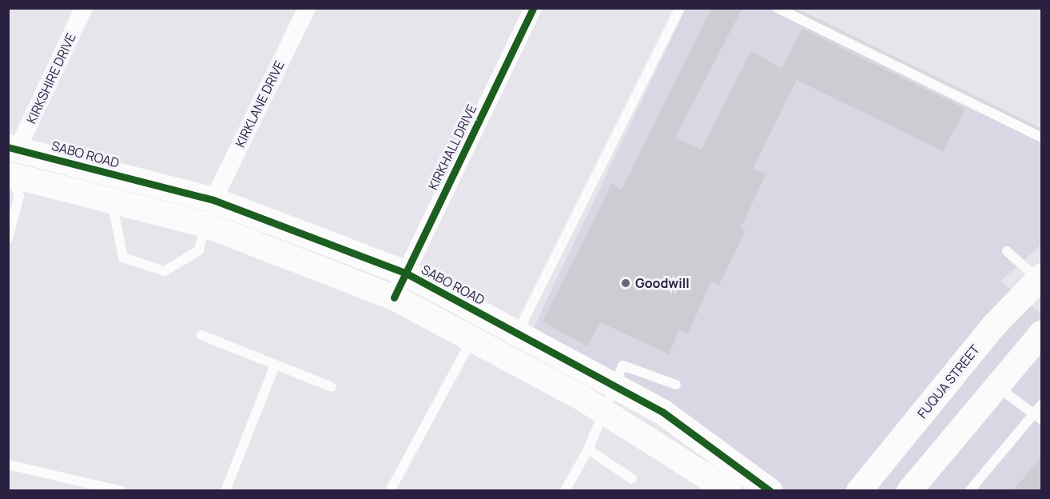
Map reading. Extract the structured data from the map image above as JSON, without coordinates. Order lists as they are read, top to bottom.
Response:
{
  "streets": {
    "street": [
      "KIRKSHIRE DRIVE",
      "KIRKLANE DRIVE",
      "KIRKHALL DRIVE",
      "SABO ROAD",
      "FUQUA STREET"
    ]
  },
  "crossings": [
    ["KIRKSHIRE DRIVE", "SABO ROAD"],
    ["KIRKLANE DRIVE", "SABO ROAD"],
    ["KIRKHALL DRIVE", "SABO ROAD"]
  ],
  "places": ["Goodwill"]
}
